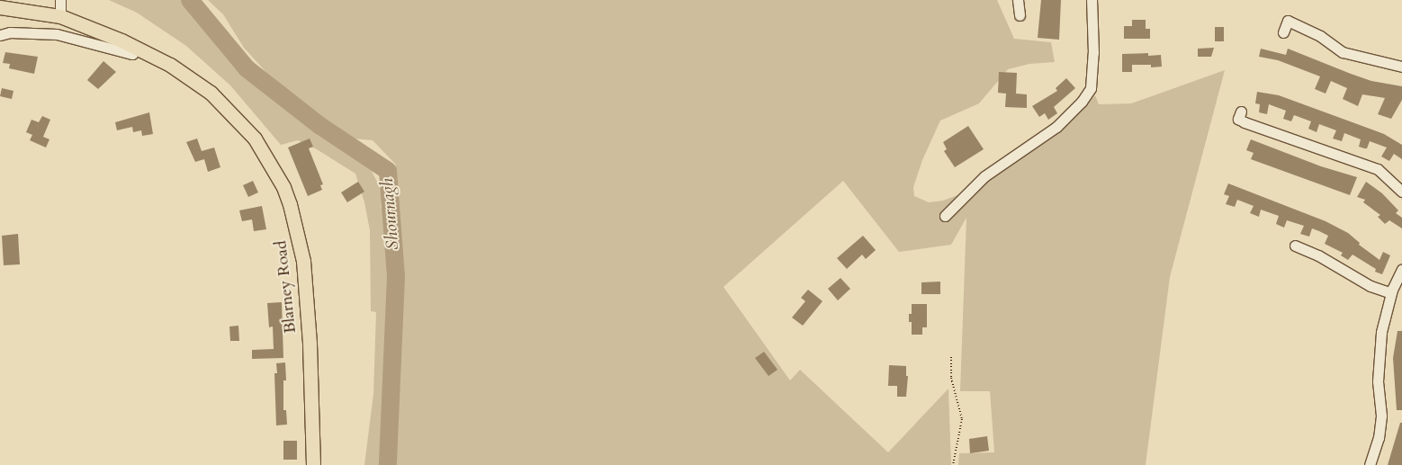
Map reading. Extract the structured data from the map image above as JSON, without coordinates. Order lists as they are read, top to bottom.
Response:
{
  "streets": {
    "main road": ["Blarney Road"]
  },
  "water": ["Shournagh"]
}
